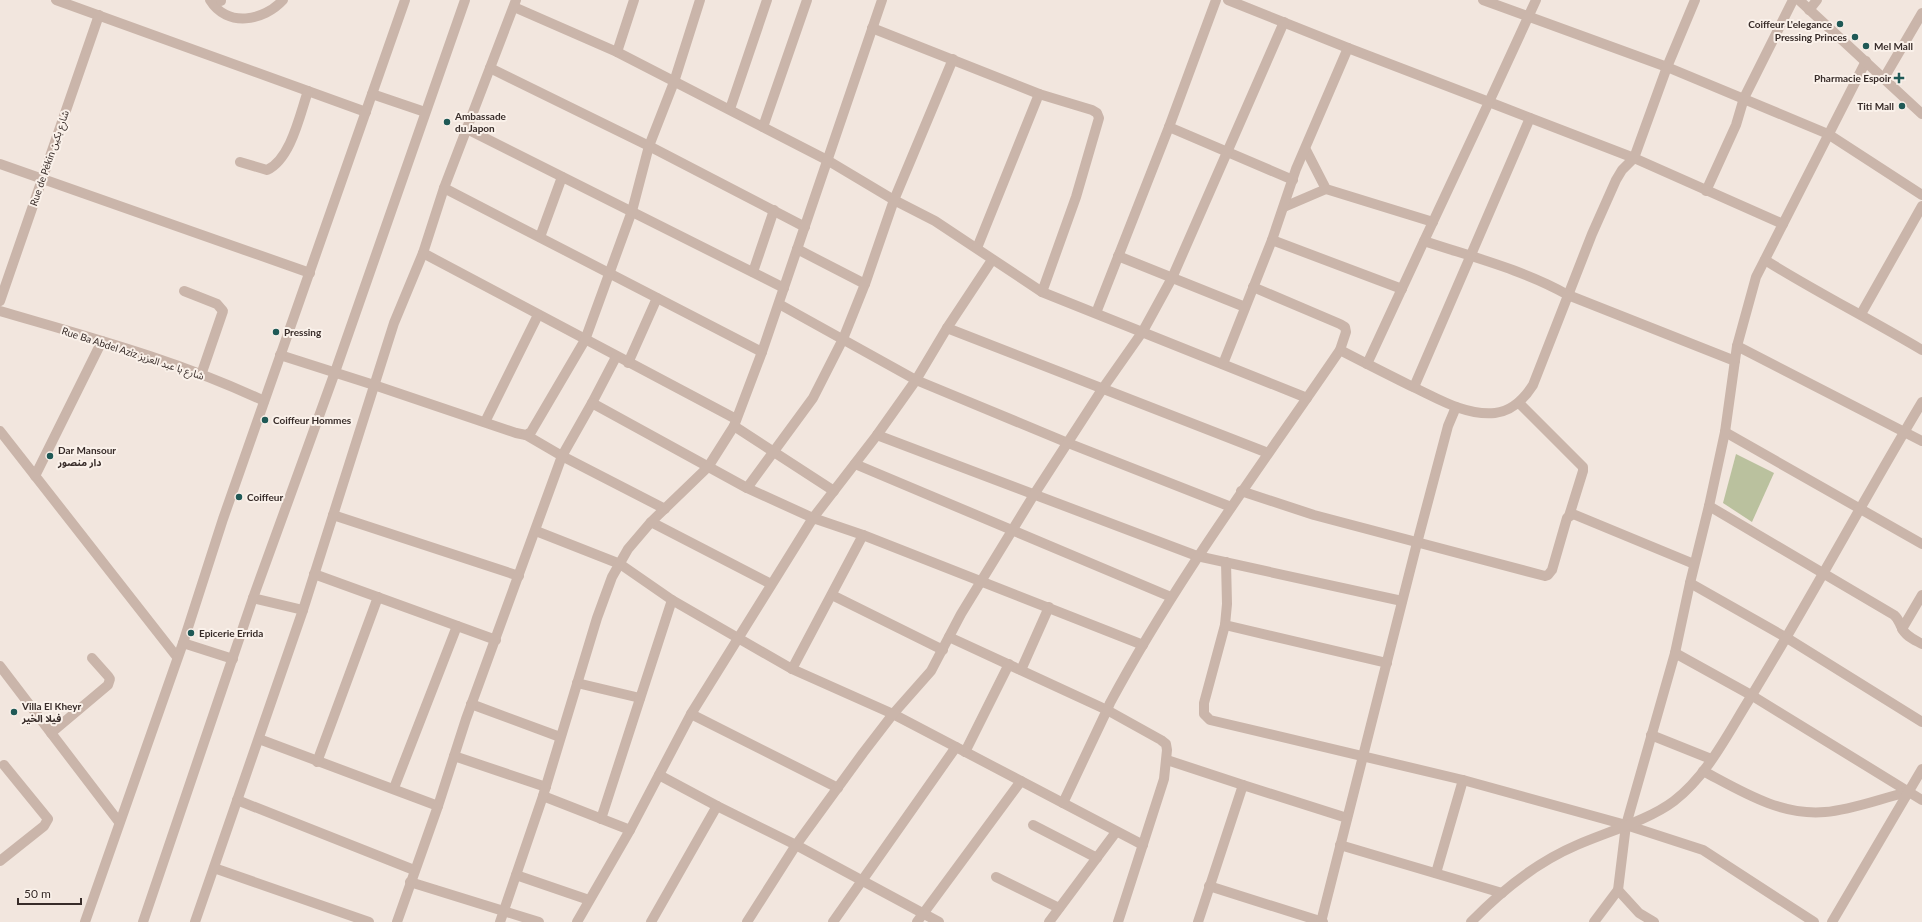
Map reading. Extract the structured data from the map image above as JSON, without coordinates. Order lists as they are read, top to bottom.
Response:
{
  "streets": {
    "street": ["Rue de Pékin شارع بكين", "Rue Ba Abdel Aziz شارع با عبد العزيز"]
  },
  "places": {
    "other": [
      "Coiffeur L'elegance",
      "Pressing Princes",
      "Mel Mall",
      "Titi Mall",
      "Ambassade du Japon",
      "Pressing",
      "Coiffeur Hommes",
      "Dar Mansour دار منصور",
      "Coiffeur",
      "Epicerie Errida",
      "Villa El Kheyr فيلا الخير"
    ],
    "health": ["Pharmacie Espoir"]
  },
  "scale_bar": "50 m"
}
